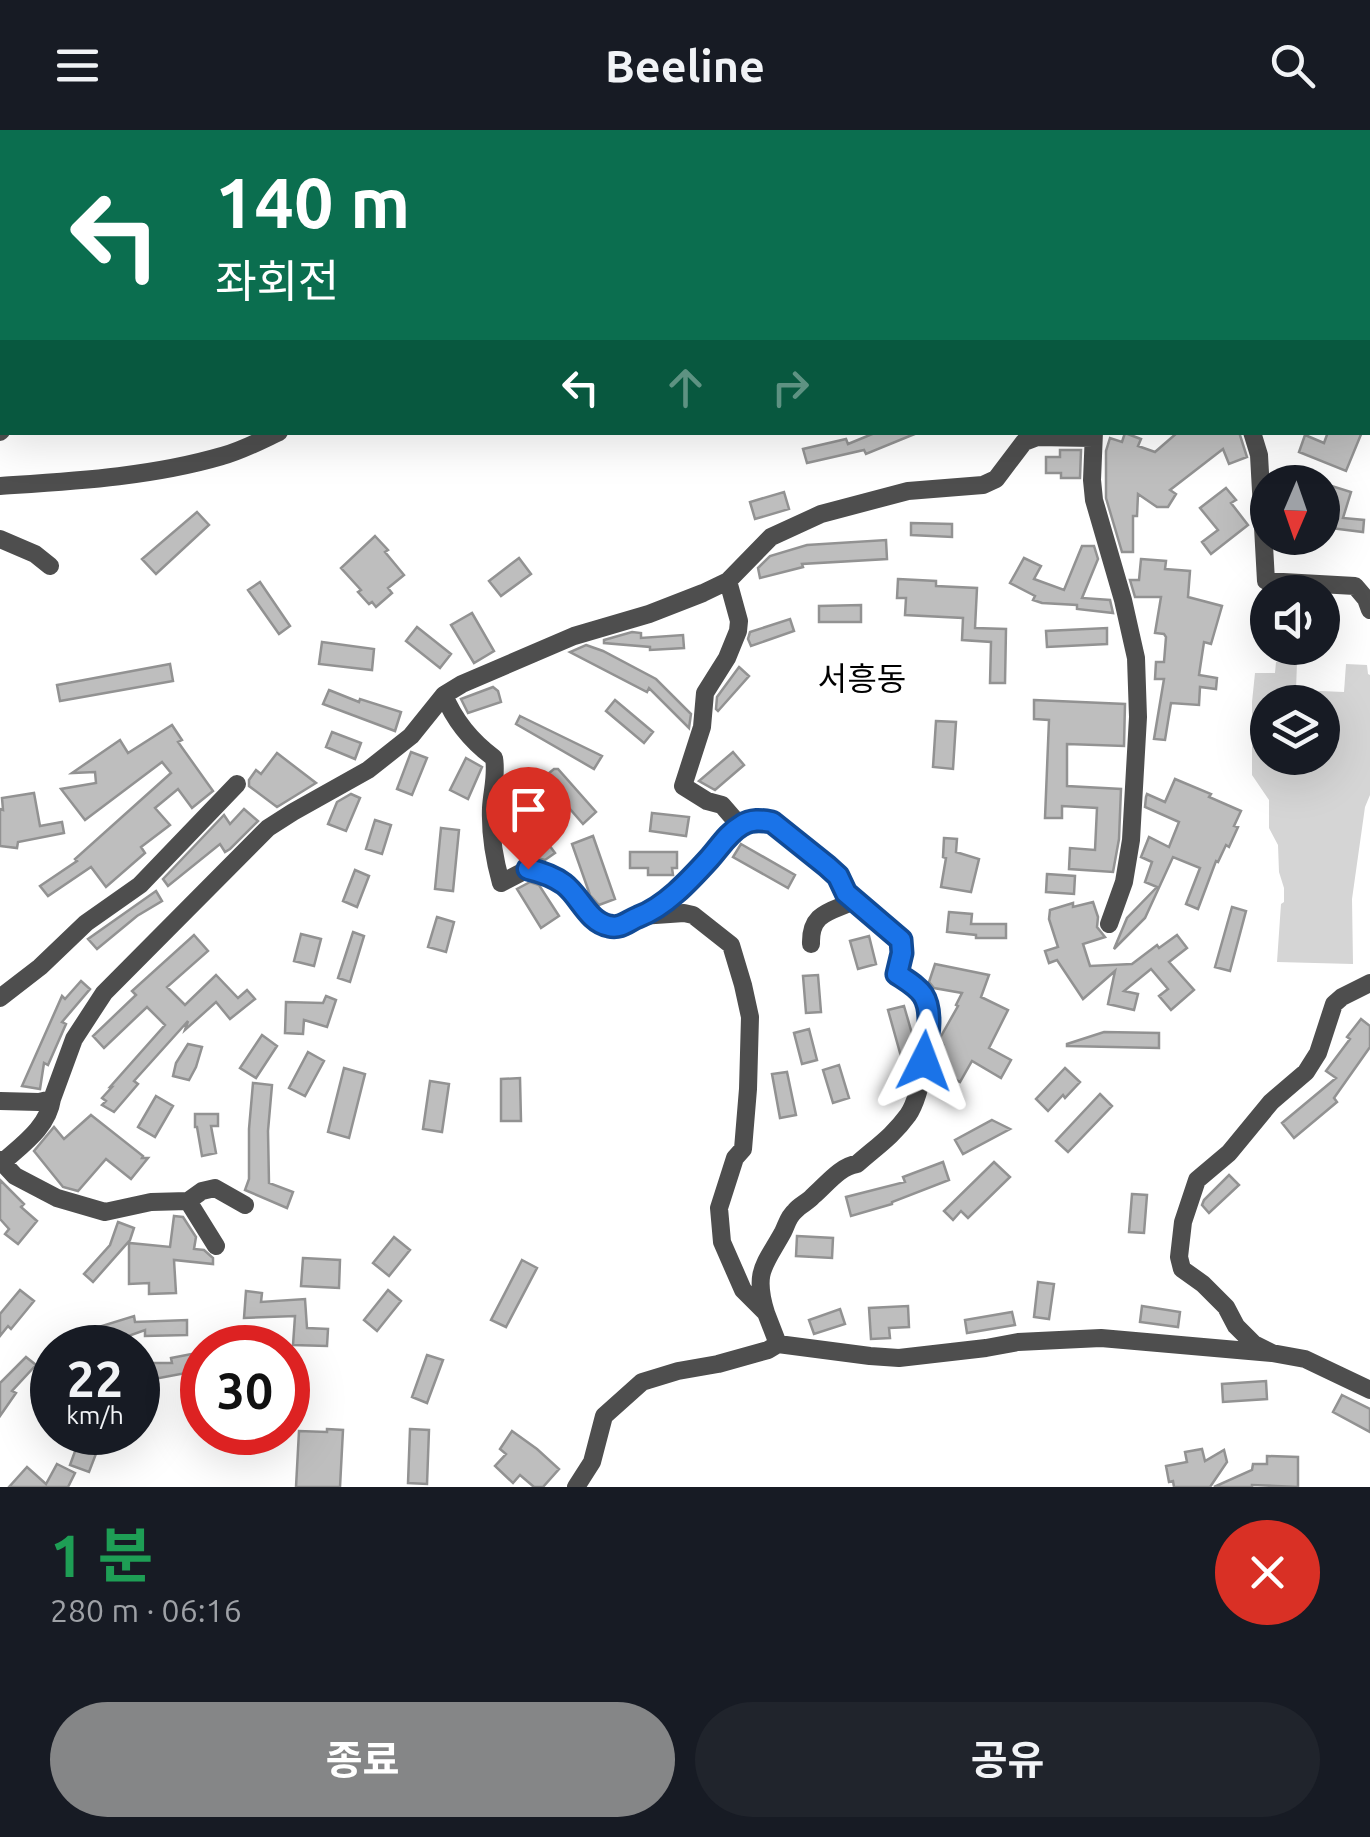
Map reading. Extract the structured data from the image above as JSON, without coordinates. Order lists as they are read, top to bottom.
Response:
{
  "districts": ["서흥동"],
  "north": "bottom",
  "page": {
    "header": "Beeline",
    "turn": ["140 m", "좌회전"],
    "speed": "22 km/h",
    "limit": "30",
    "heading": ["1 분", "280 m · 06:16"],
    "buttons": ["종료", "공유"]
  }
}
